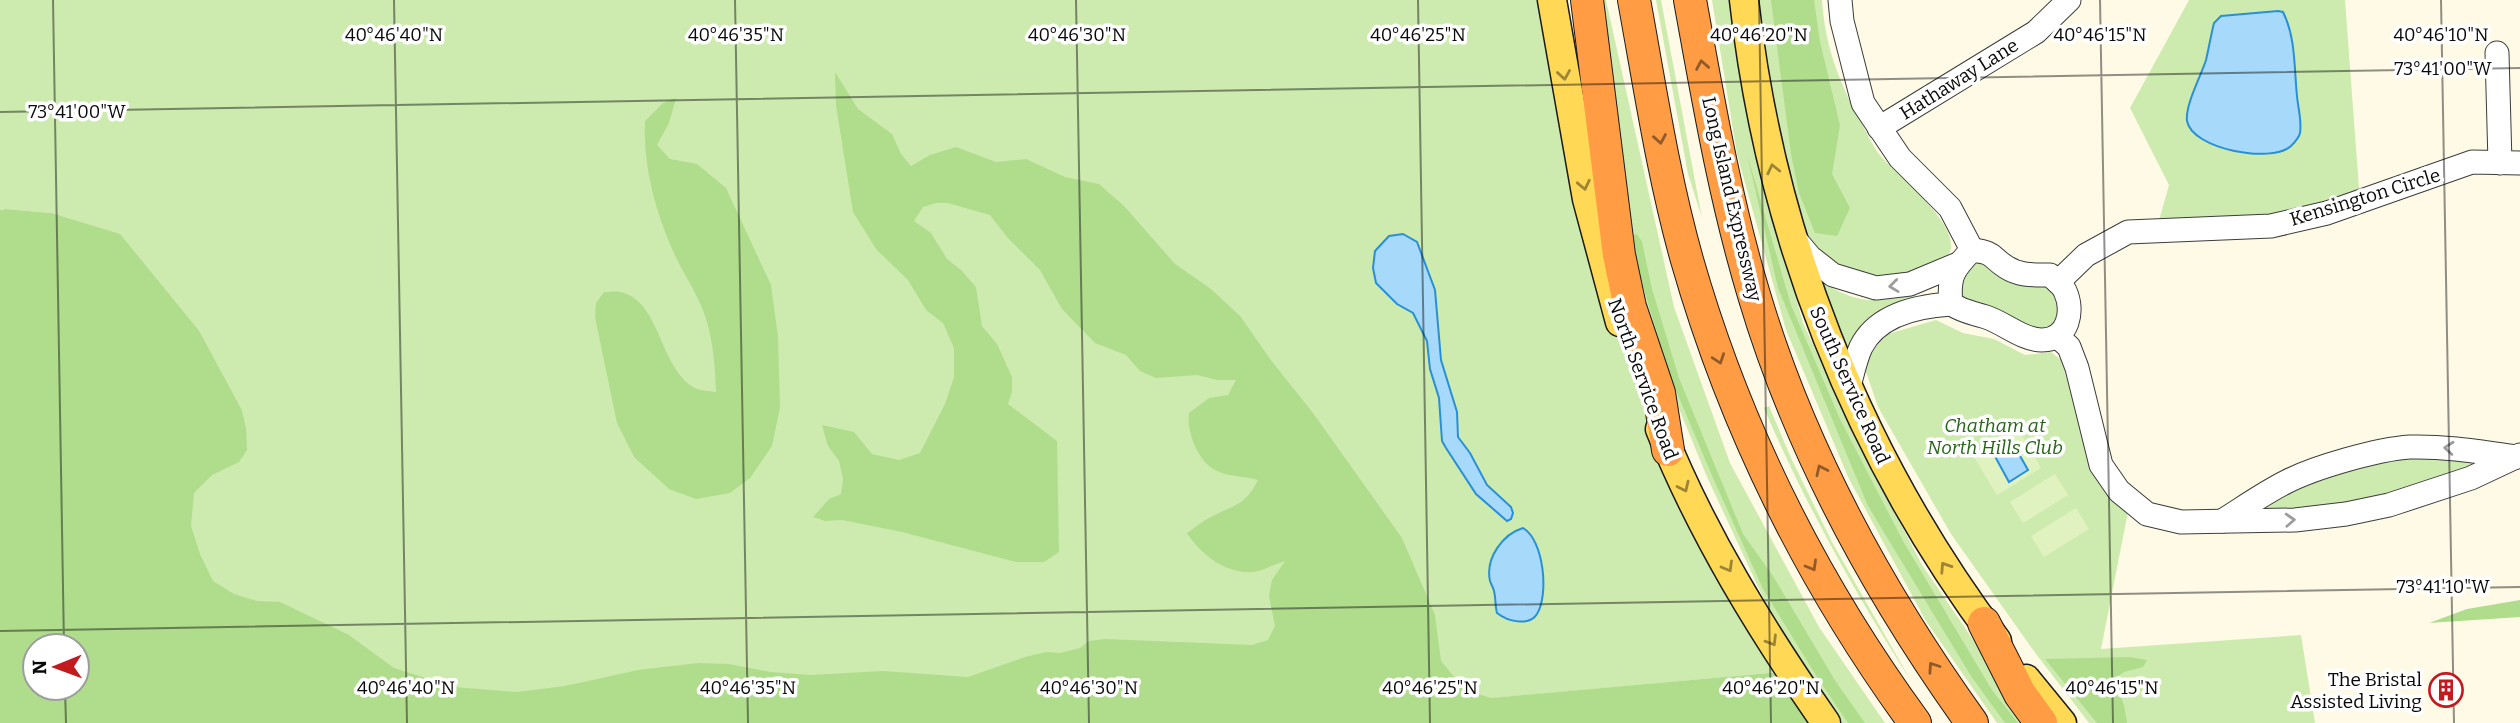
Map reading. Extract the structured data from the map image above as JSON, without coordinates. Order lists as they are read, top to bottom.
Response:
{
  "streets": {
    "highway": ["Long Island Expressway"],
    "main road": ["North Service Road", "South Service Road"],
    "street": ["Hathaway Lane", "Kensington Circle"]
  },
  "one_way": ["North Service Road", "South Service Road"],
  "parks": ["Chatham at North Hills Club"],
  "places": {
    "building": ["The Bristal Assisted Living"]
  },
  "north": "left",
  "coordinates": [
    "40°46'40\"N",
    "40°46'35\"N",
    "40°46'30\"N",
    "40°46'25\"N",
    "40°46'20\"N",
    "40°46'15\"N",
    "40°46'10\"N",
    "73°41'00\"W",
    "73°41'10\"W"
  ]
}
